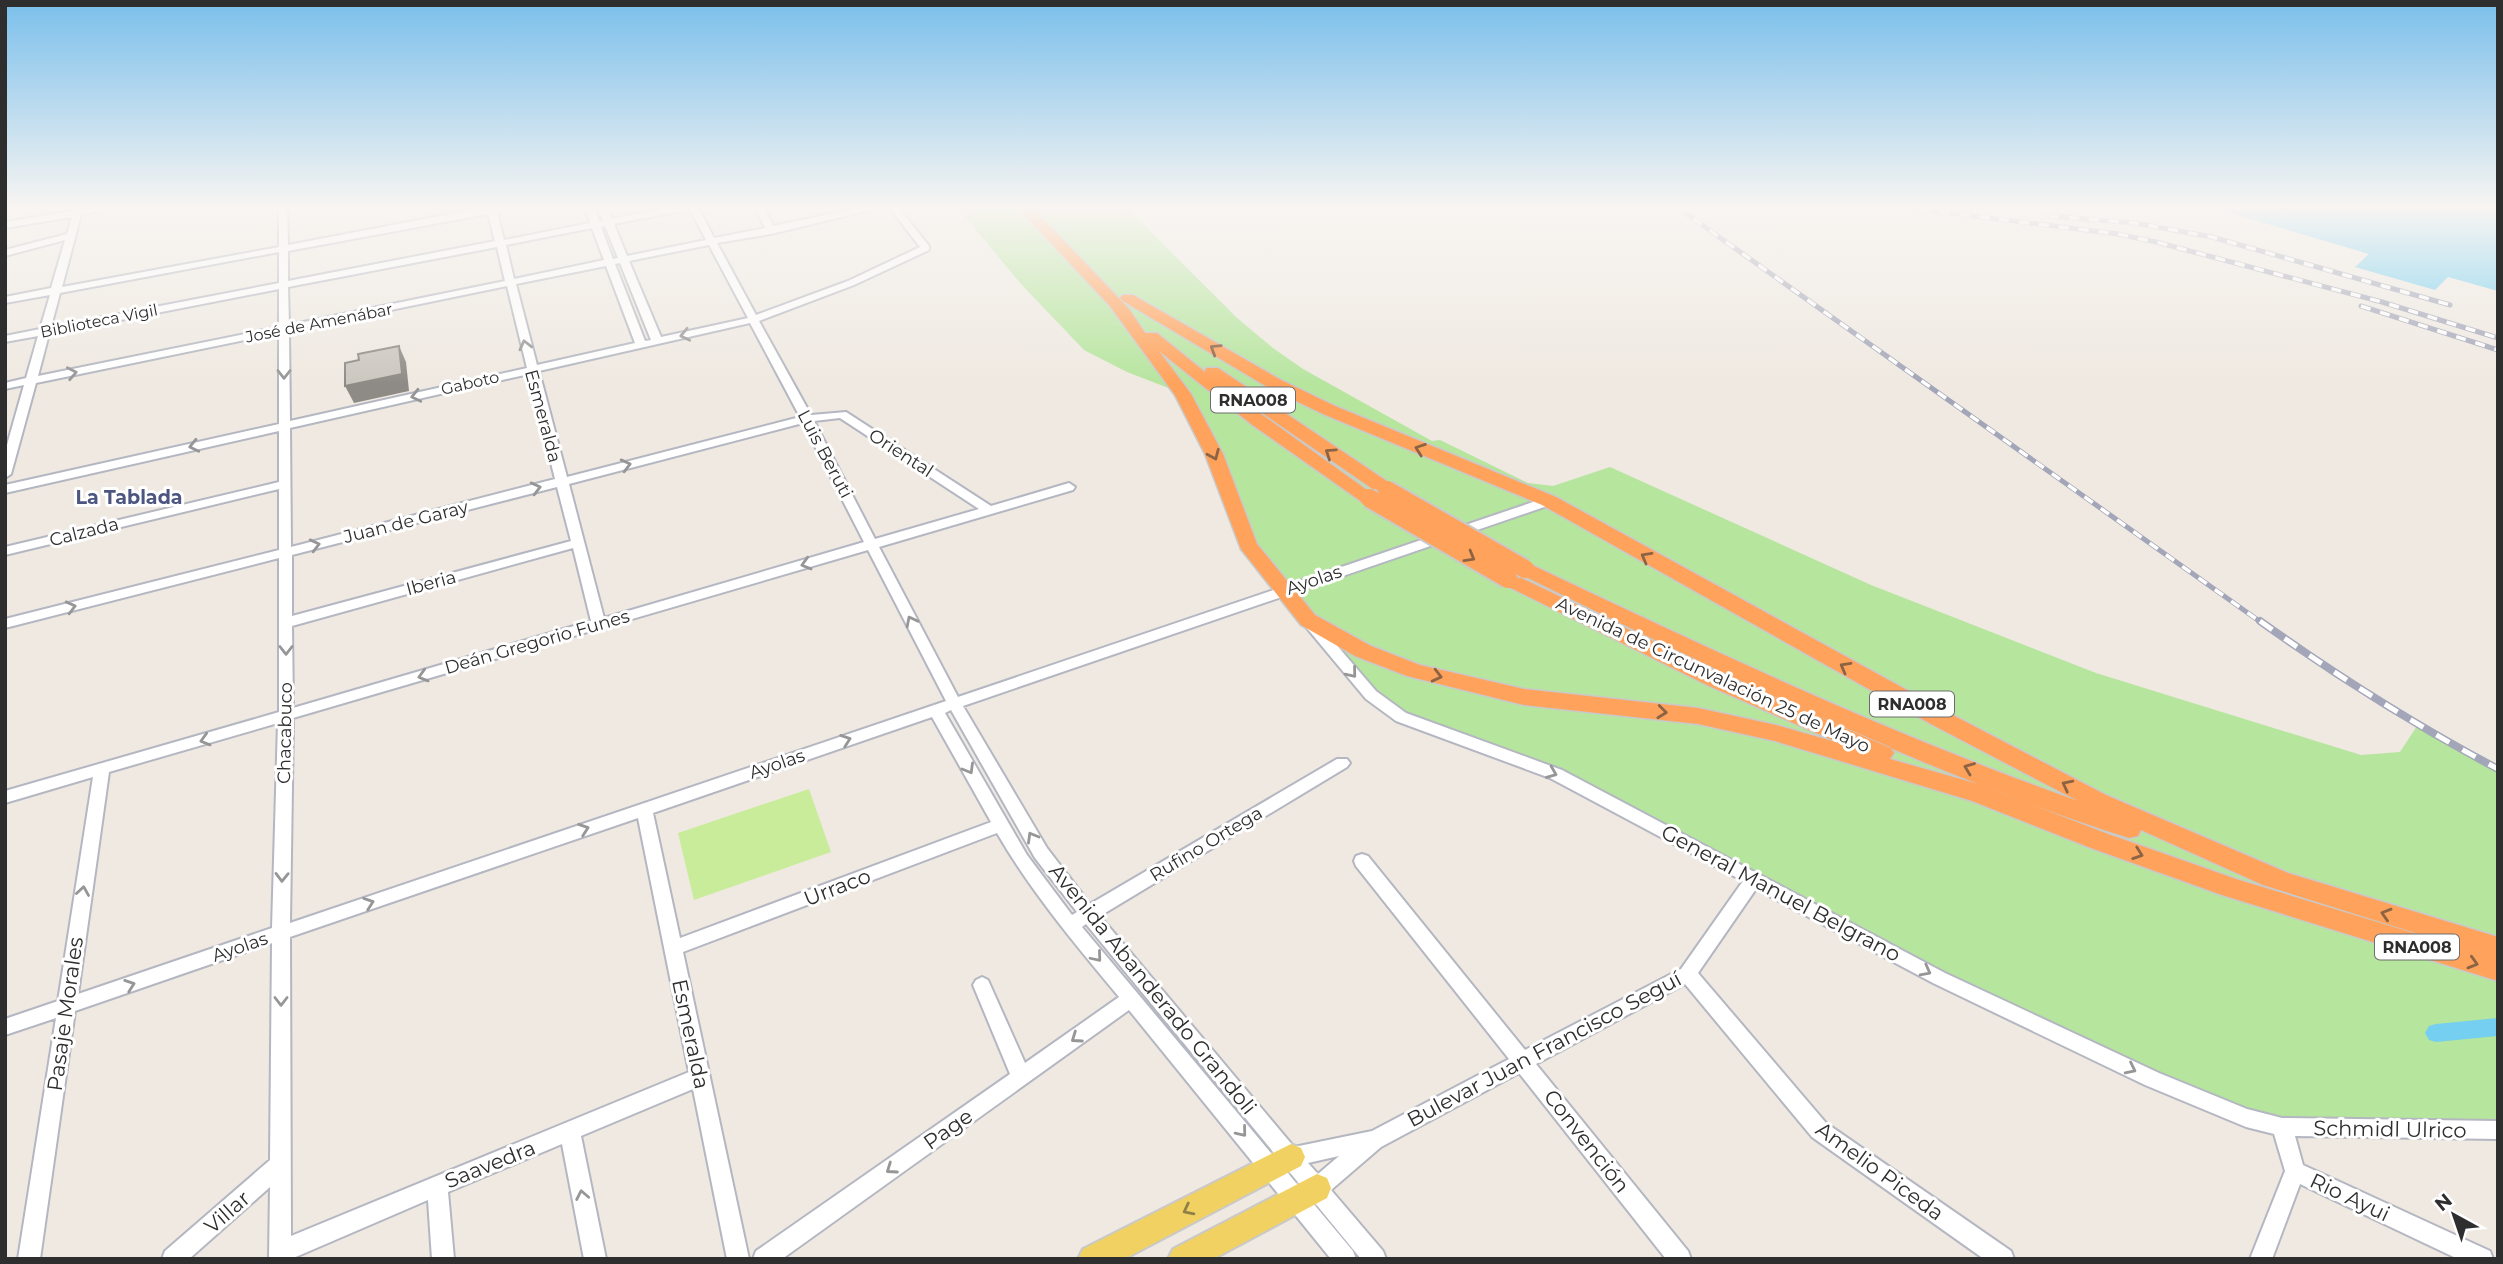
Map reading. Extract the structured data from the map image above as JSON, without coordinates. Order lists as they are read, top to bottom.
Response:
{
  "streets": {
    "highway": ["RNA008", "Avenida de Circunvalación 25 de Mayo"],
    "main road": ["Bulevar Juan Francisco Seguí"],
    "street": [
      "Biblioteca Vigil",
      "José de Amenábar",
      "Gaboto",
      "Esmeralda",
      "Oriental",
      "Luis Beruti",
      "Juan de Garay",
      "Calzada",
      "Ayolas",
      "Iberia",
      "Deán Gregorio Funes",
      "Chacabuco",
      "Rufino Ortega",
      "Urraco",
      "General Manuel Belgrano",
      "Avenida Abanderado Grandoli",
      "Pasaje Morales",
      "Page",
      "Schmidl Ulrico",
      "Convención",
      "Saavedra",
      "Amelio Piceda",
      "Rio Ayui",
      "Villar"
    ]
  },
  "crossings": [
    ["Biblioteca Vigil", "Chacabuco"],
    ["José de Amenábar", "Esmeralda"],
    ["José de Amenábar", "Chacabuco"],
    ["Gaboto", "Esmeralda"],
    ["Gaboto", "Luis Beruti"],
    ["Gaboto", "Chacabuco"],
    ["RNA008", "Ayolas"],
    ["RNA008", "Avenida de Circunvalación 25 de Mayo"],
    ["Esmeralda", "Juan de Garay"],
    ["Esmeralda", "Ayolas"],
    ["Esmeralda", "Iberia"],
    ["Esmeralda", "Deán Gregorio Funes"],
    ["Esmeralda", "Urraco"],
    ["Esmeralda", "Saavedra"],
    ["Oriental", "Luis Beruti"],
    ["Oriental", "Juan de Garay"],
    ["Oriental", "Deán Gregorio Funes"],
    ["Luis Beruti", "Juan de Garay"],
    ["Luis Beruti", "Ayolas"],
    ["Luis Beruti", "Deán Gregorio Funes"],
    ["Luis Beruti", "Avenida Abanderado Grandoli"],
    ["Juan de Garay", "Chacabuco"],
    ["Calzada", "Chacabuco"],
    ["Ayolas", "Chacabuco"],
    ["Ayolas", "Avenida Abanderado Grandoli"],
    ["Ayolas", "Pasaje Morales"],
    ["Iberia", "Chacabuco"],
    ["Deán Gregorio Funes", "Chacabuco"],
    ["Deán Gregorio Funes", "Pasaje Morales"],
    ["Chacabuco", "Saavedra"],
    ["Chacabuco", "Villar"],
    ["Rufino Ortega", "Avenida Abanderado Grandoli"],
    ["Urraco", "Avenida Abanderado Grandoli"],
    ["General Manuel Belgrano", "Bulevar Juan Francisco Seguí"],
    ["General Manuel Belgrano", "Schmidl Ulrico"],
    ["Avenida Abanderado Grandoli", "Bulevar Juan Francisco Seguí"],
    ["Avenida Abanderado Grandoli", "Page"],
    ["Bulevar Juan Francisco Seguí", "Convención"],
    ["Bulevar Juan Francisco Seguí", "Amelio Piceda"]
  ],
  "one_way": [
    "Gaboto",
    "Luis Beruti",
    "Juan de Garay",
    "Ayolas",
    "Deán Gregorio Funes",
    "Chacabuco",
    "General Manuel Belgrano",
    "Pasaje Morales",
    "Page"
  ],
  "districts": ["La Tablada"],
  "north": "top left"
}
